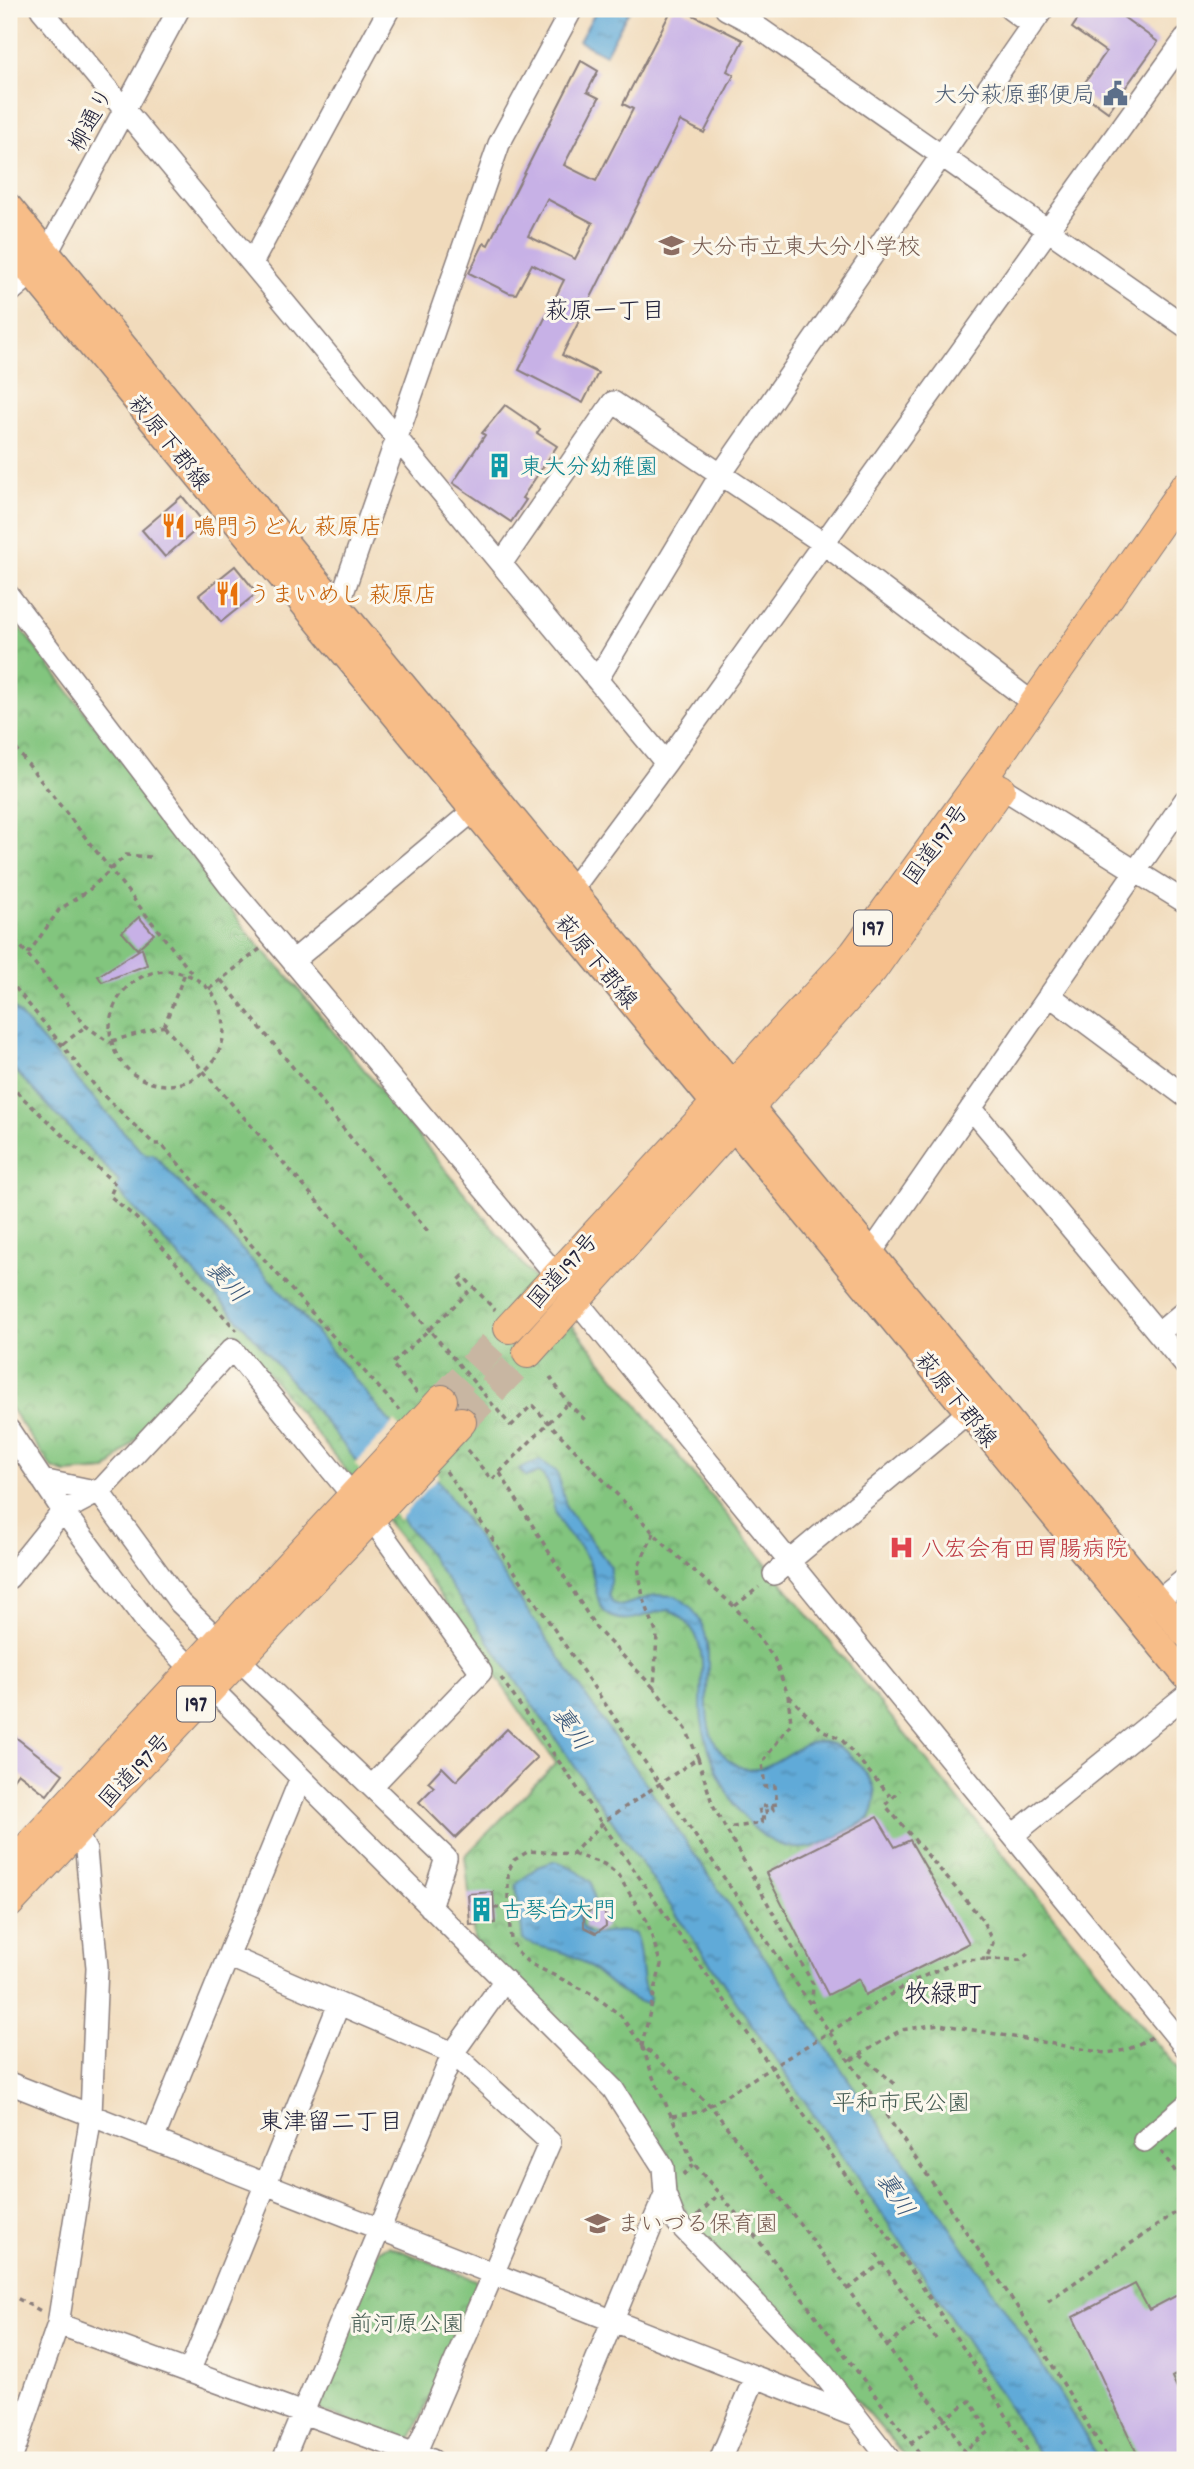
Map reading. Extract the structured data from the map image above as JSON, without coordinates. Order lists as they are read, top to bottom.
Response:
{
  "streets": {
    "highway": ["国道197号", "197"],
    "main road": ["萩原下郡線"],
    "street": ["柳通り"]
  },
  "crossings": [
    ["柳通り", "萩原下郡線"],
    ["萩原下郡線", "国道197号"]
  ],
  "districts": ["萩原一丁目", "牧緑町", "東津留二丁目"],
  "water": ["裏川"],
  "parks": ["平和市民公園", "前河原公園"],
  "places": {
    "public building": ["大分萩原郵便局"],
    "school or university": ["大分市立東大分小学校", "まいづる保育園"],
    "building": ["東大分幼稚園", "古琴台大門"],
    "restaurant": ["鳴門うどん 萩原店", "うまいめし 萩原店"],
    "hospital": ["八宏会有田胃腸病院"]
  }
}
